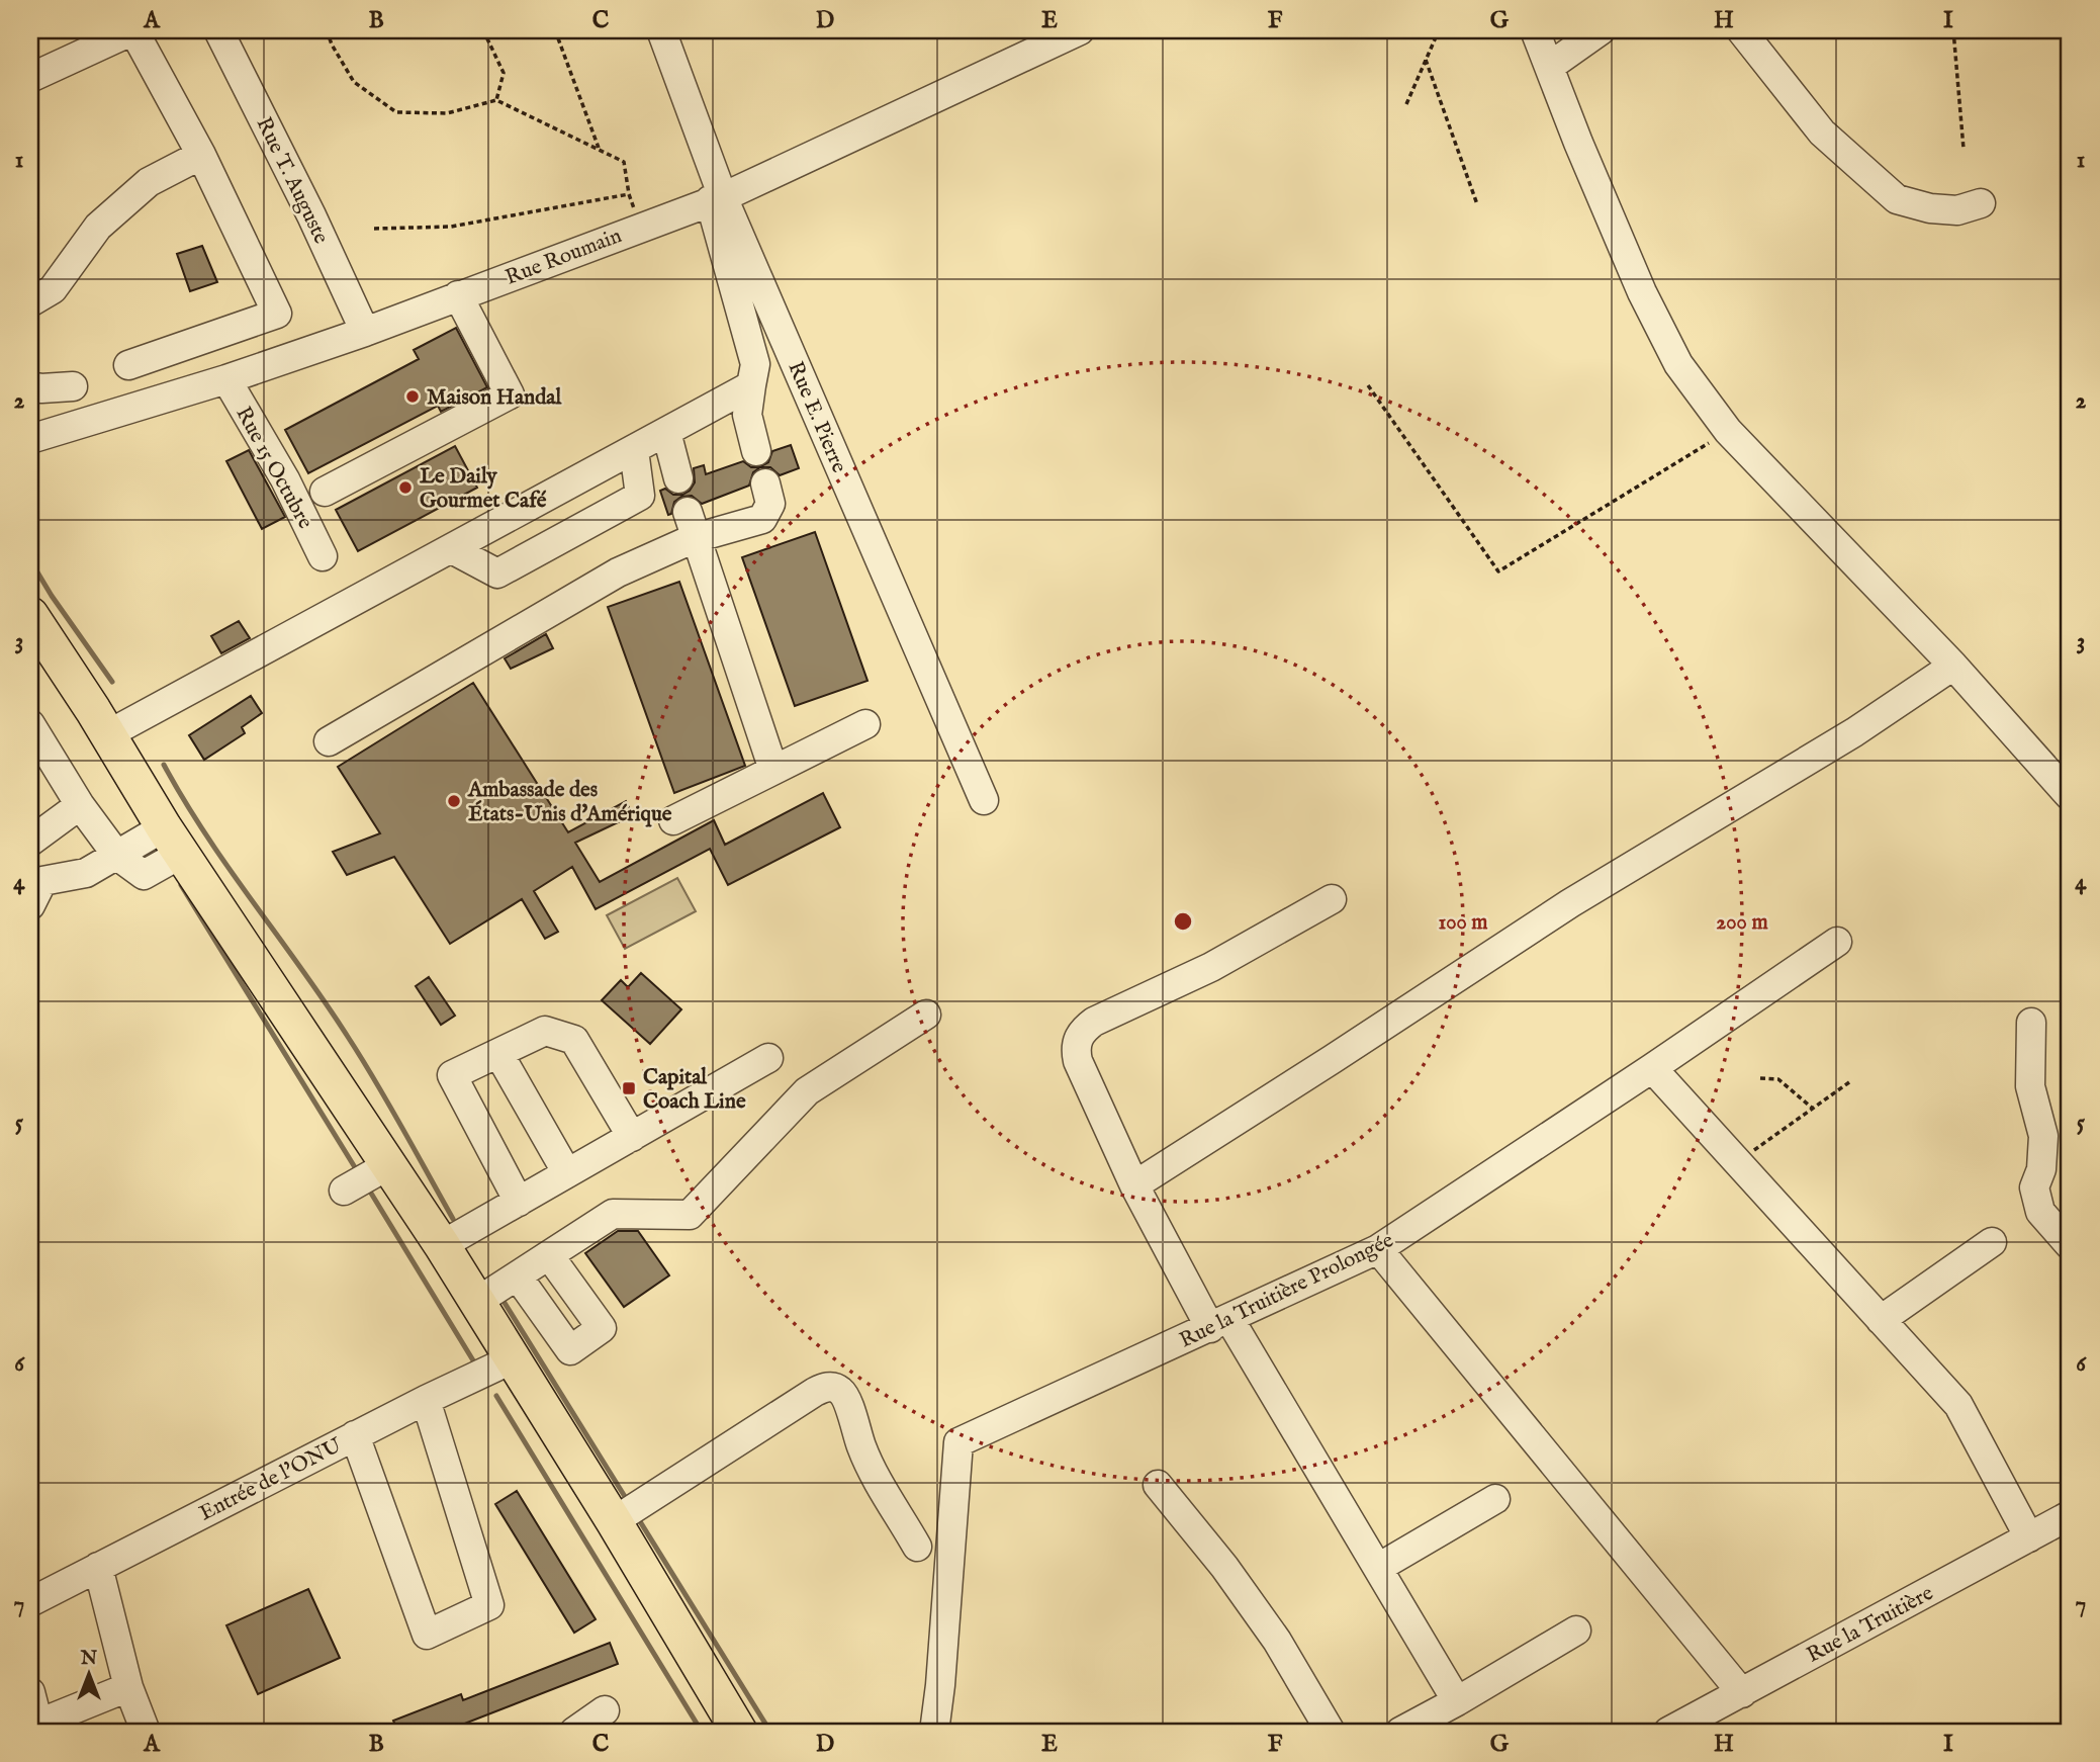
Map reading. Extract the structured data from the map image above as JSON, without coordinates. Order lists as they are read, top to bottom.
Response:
{
  "streets": {
    "street": [
      "Rue T. Auguste",
      "Rue Roumain",
      "Rue E. Pierre",
      "Rue 15 Octubre",
      "Rue la Truitière Prolongée",
      "Entrée de l'ONU",
      "Rue la Truitière"
    ]
  },
  "crossings": [
    ["Rue T. Auguste", "Rue Roumain"],
    ["Rue Roumain", "Rue E. Pierre"],
    ["Rue Roumain", "Rue 15 Octubre"]
  ],
  "places": {
    "other": ["Maison Handal", "Le Daily Gourmet Café", "Ambassade des États-Unis d'Amérique"],
    "transit": ["Capital Coach Line"]
  },
  "north": "top",
  "grid": {
    "columns": [
      "A",
      "B",
      "C",
      "D",
      "E",
      "F",
      "G",
      "H",
      "I"
    ],
    "rows": [
      "1",
      "2",
      "3",
      "4",
      "5",
      "6",
      "7"
    ]
  },
  "rings": ["100 m", "200 m"]
}
